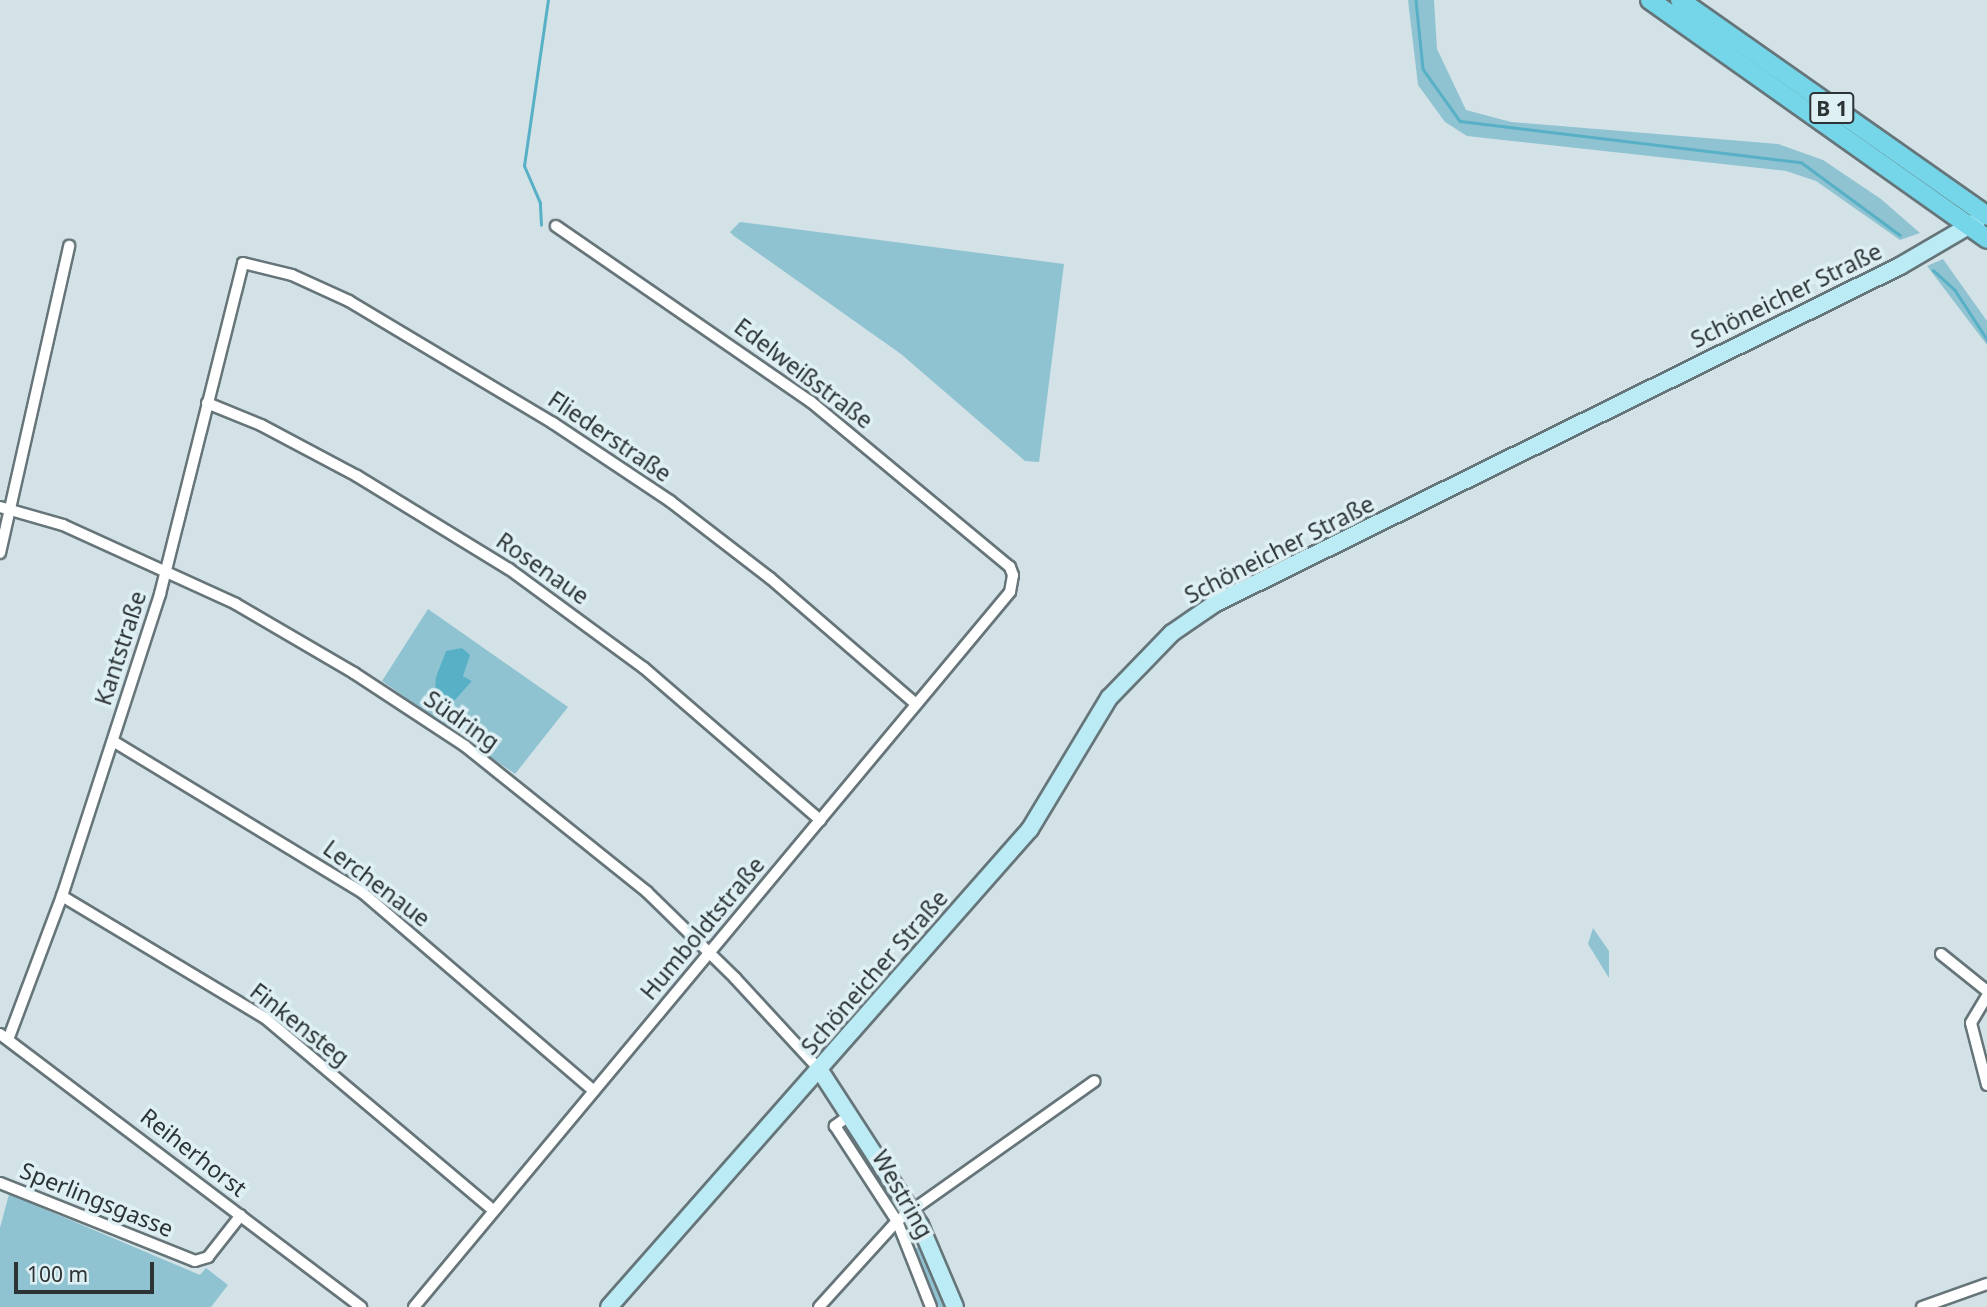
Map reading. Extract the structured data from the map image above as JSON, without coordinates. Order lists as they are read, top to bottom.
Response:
{
  "streets": {
    "main road": ["B 1", "Schöneicher Straße", "Westring"],
    "street": [
      "Edelweißstraße",
      "Fliederstraße",
      "Rosenaue",
      "Kantstraße",
      "Südring",
      "Lerchenaue",
      "Humboldtstraße",
      "Finkensteg",
      "Reiherhorst",
      "Sperlingsgasse"
    ]
  },
  "crossings": [
    ["B 1", "Schöneicher Straße"],
    ["Schöneicher Straße", "Südring"],
    ["Schöneicher Straße", "Westring"],
    ["Edelweißstraße", "Humboldtstraße"],
    ["Fliederstraße", "Kantstraße"],
    ["Fliederstraße", "Humboldtstraße"],
    ["Rosenaue", "Kantstraße"],
    ["Rosenaue", "Humboldtstraße"],
    ["Kantstraße", "Südring"],
    ["Kantstraße", "Lerchenaue"],
    ["Kantstraße", "Finkensteg"],
    ["Kantstraße", "Reiherhorst"],
    ["Südring", "Humboldtstraße"],
    ["Südring", "Westring"],
    ["Lerchenaue", "Humboldtstraße"],
    ["Humboldtstraße", "Finkensteg"],
    ["Reiherhorst", "Sperlingsgasse"]
  ],
  "scale_bar": "100 m"
}
